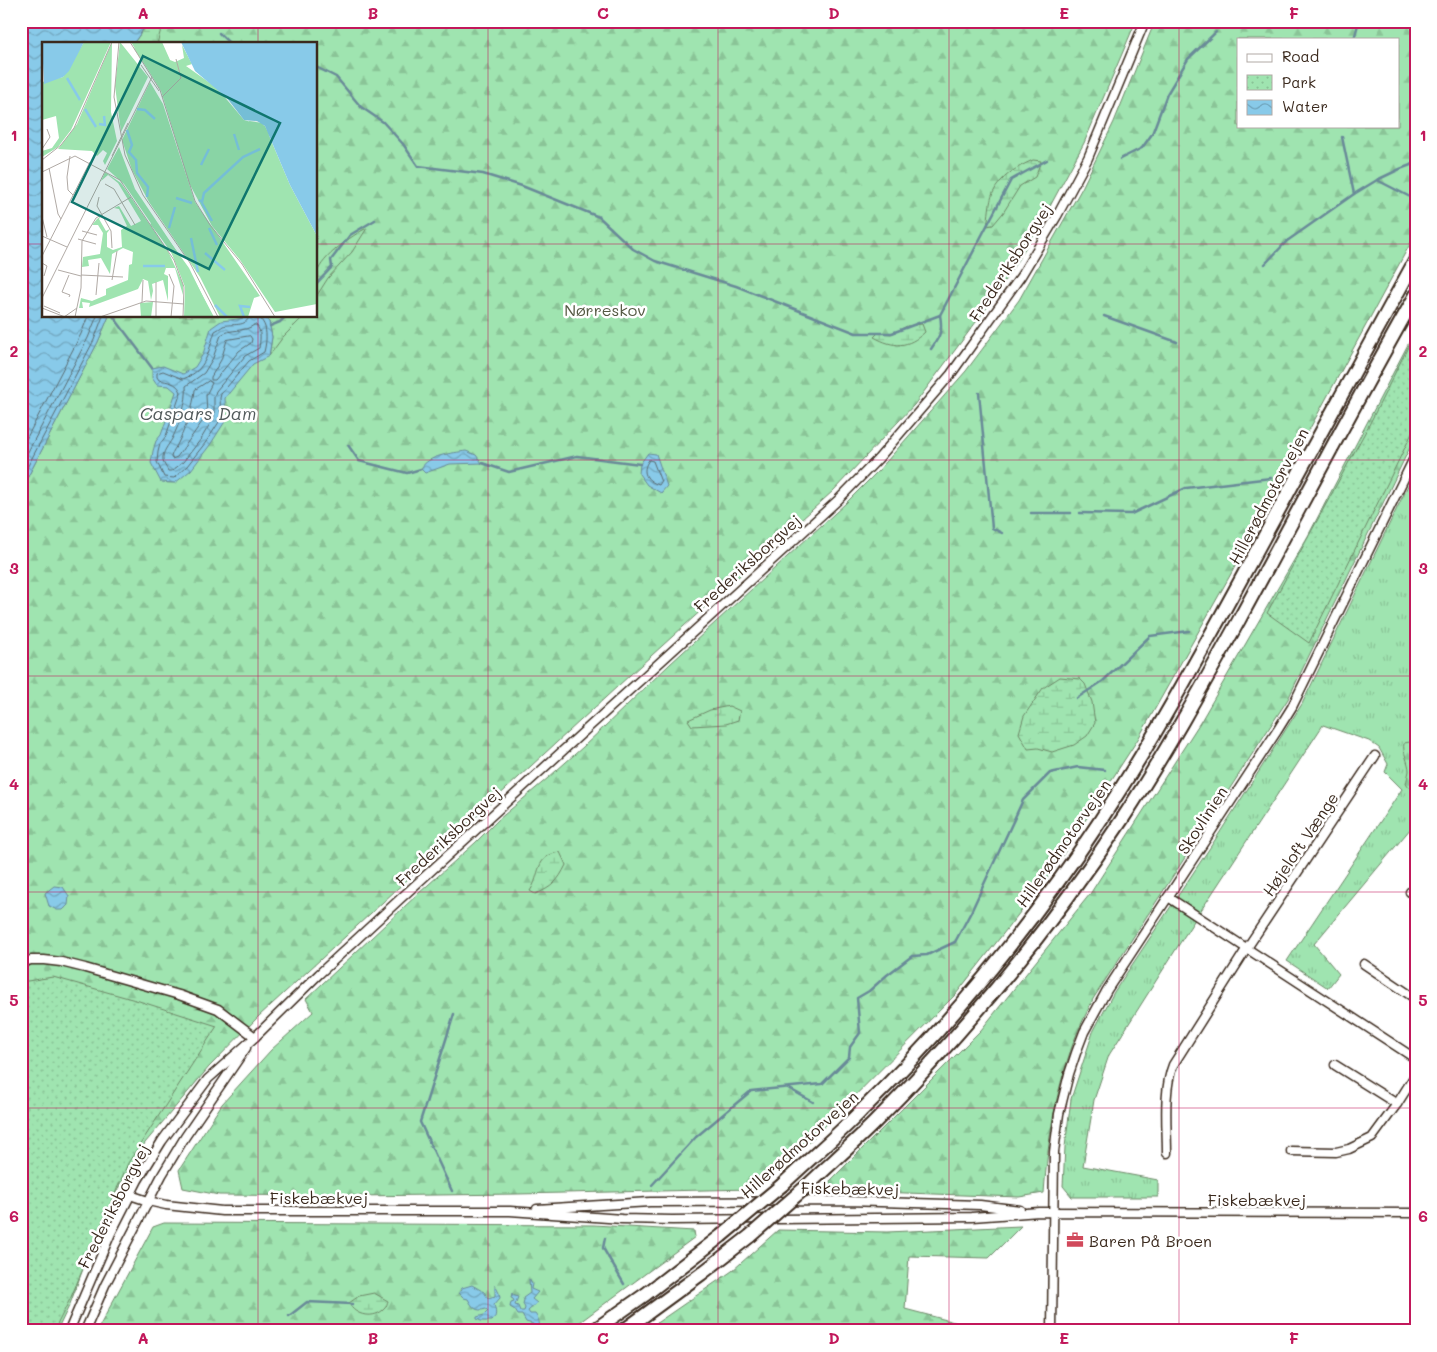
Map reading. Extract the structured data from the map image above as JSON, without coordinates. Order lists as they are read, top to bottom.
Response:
{
  "streets": {
    "highway": ["Hillerødmotorvejen"],
    "street": [
      "Frederiksborgvej",
      "Skovlinien",
      "Højeloft Vænge",
      "Fiskebækvej"
    ]
  },
  "crossings": [
    ["Frederiksborgvej", "Fiskebækvej"],
    ["Skovlinien", "Fiskebækvej"]
  ],
  "water": ["Caspars Dam"],
  "parks": ["Nørreskov"],
  "places": {
    "office": ["Baren På Broen"]
  },
  "legend": ["Road", "Park", "Water"],
  "grid": {
    "columns": [
      "A",
      "B",
      "C",
      "D",
      "E",
      "F"
    ],
    "rows": [
      "1",
      "2",
      "3",
      "4",
      "5",
      "6"
    ]
  }
}
